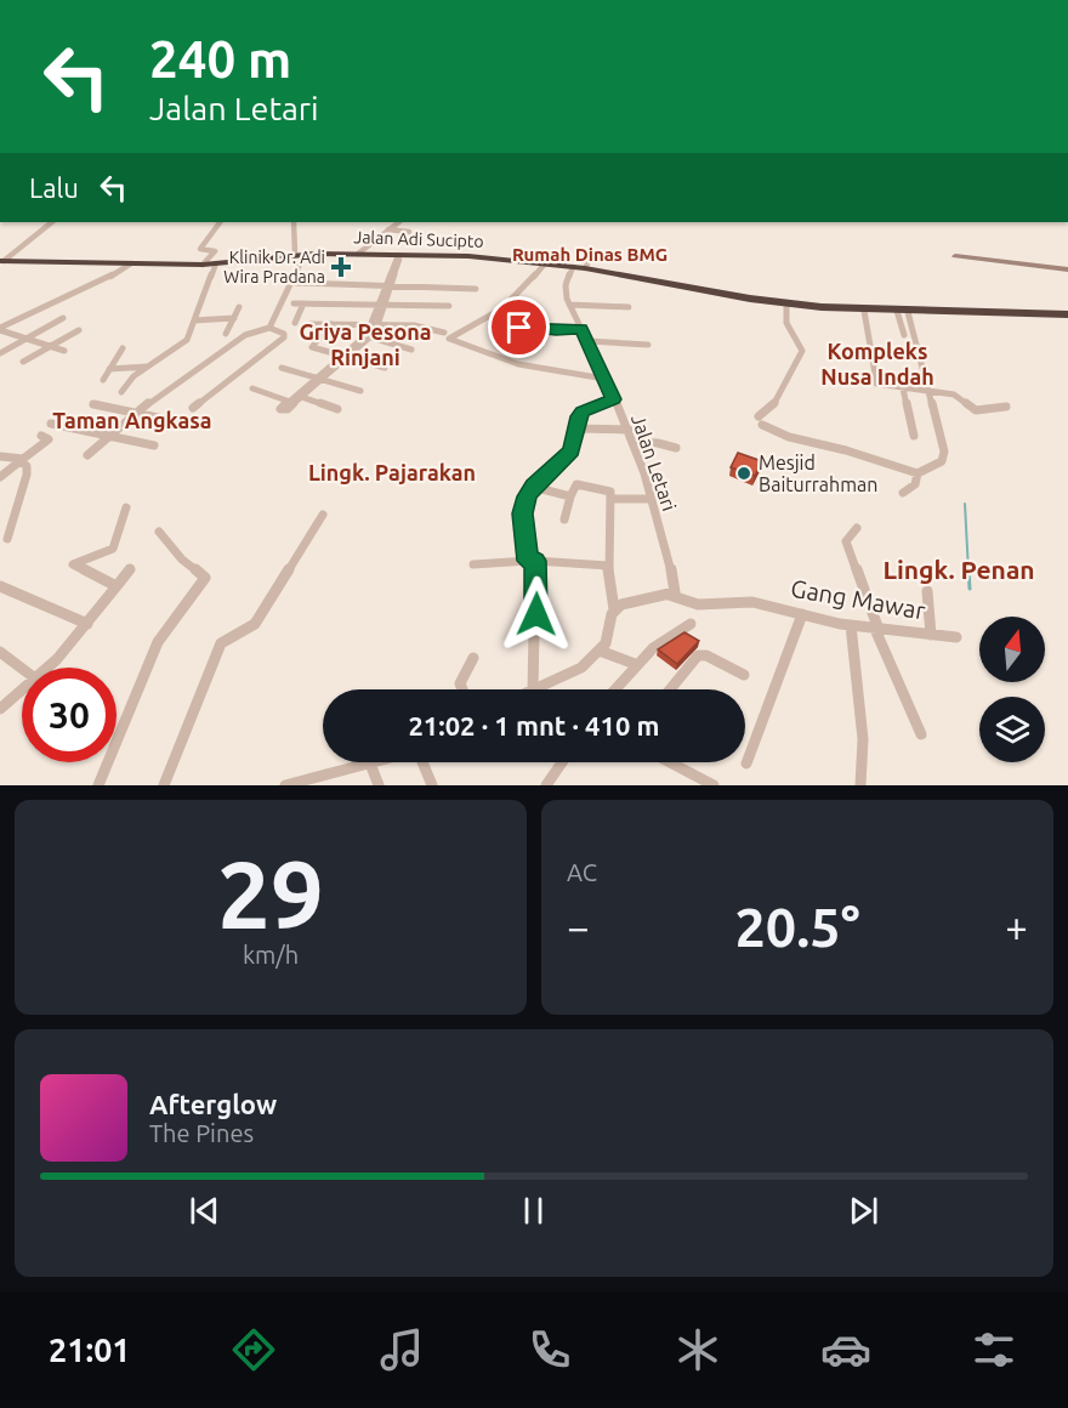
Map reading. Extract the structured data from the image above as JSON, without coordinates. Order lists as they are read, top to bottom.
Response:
{
  "streets": {
    "highway": ["Jalan Adi Sucipto"],
    "street": ["Jalan Letari", "Gang Mawar"]
  },
  "crossings": [
    ["Jalan Adi Sucipto", "Jalan Letari"],
    ["Jalan Letari", "Gang Mawar"]
  ],
  "districts": [
    "Rumah Dinas BMG",
    "Griya Pesona Rinjani",
    "Kompleks Nusa Indah",
    "Taman Angkasa",
    "Lingk. Pajarakan",
    "Lingk. Penan"
  ],
  "places": {
    "health": ["Klinik Dr. Adi Wira Pradana"],
    "other": ["Mesjid Baiturrahman"]
  },
  "north": "top",
  "page": {
    "turn": ["240 m", "Jalan Letari"],
    "then": "Lalu",
    "limit": "30",
    "trip": "21:02 · 1 mnt · 410 m",
    "tile": [
      ["29", "km/h"],
      "AC"
    ],
    "heat": ["−", "20.5°", "+"],
    "song": ["Afterglow", "The Pines"],
    "tabs": "21:01"
  }
}
